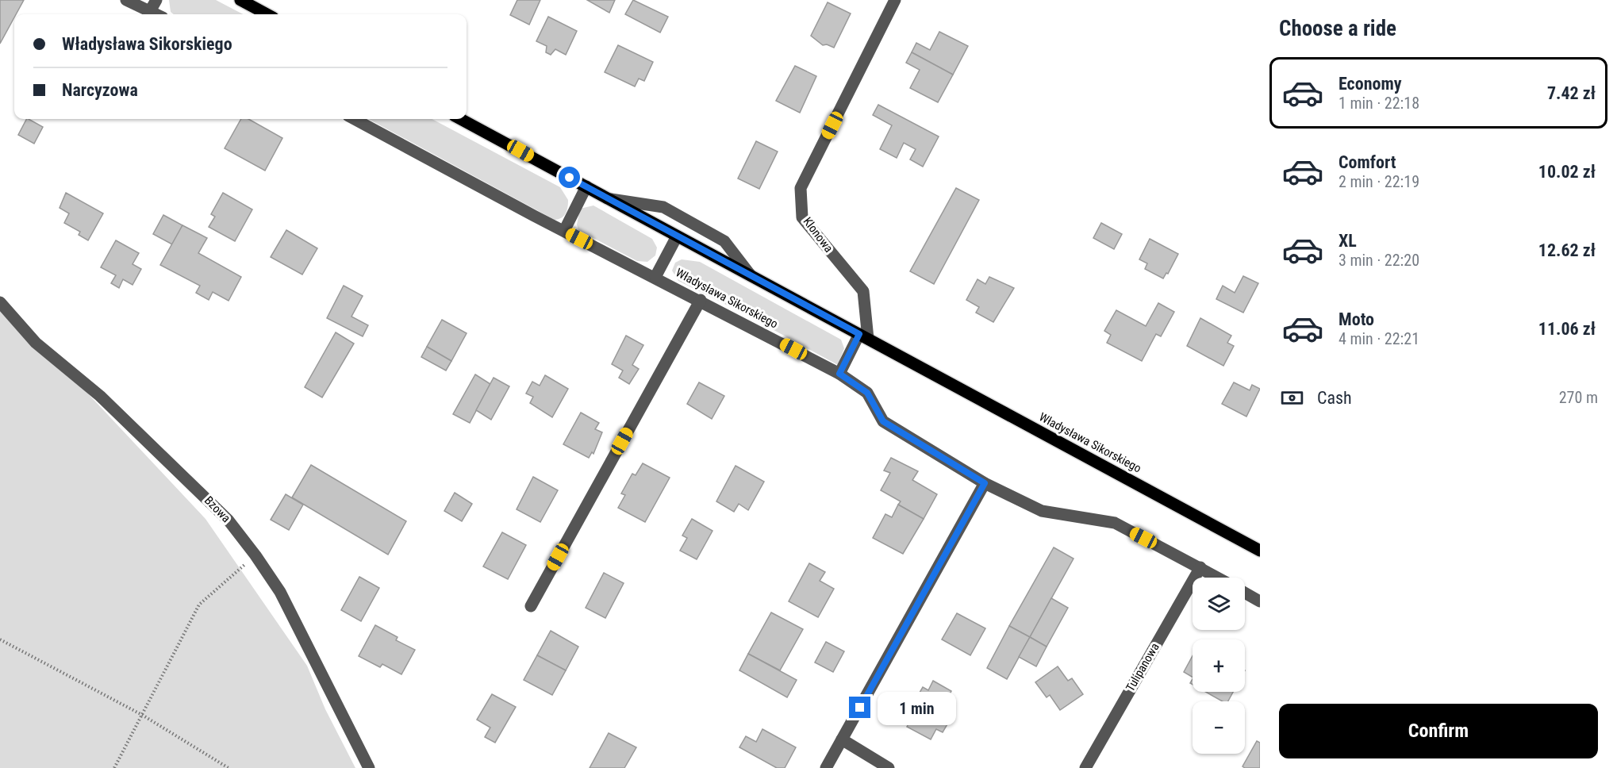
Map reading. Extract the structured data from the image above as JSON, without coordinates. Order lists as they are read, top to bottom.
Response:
{
  "streets": {
    "main road": ["Władysława Sikorskiego"],
    "street": ["Klonowa", "Bzowa", "Tulipanowa"]
  },
  "crossings": [
    ["Klonowa", "Władysława Sikorskiego"],
    ["Władysława Sikorskiego", "Tulipanowa"]
  ],
  "page": {
    "heading": "Choose a ride",
    "banner": ["Władysława Sikorskiego", "Narcyzowa"],
    "list": [
      {
        "name": "Economy",
        "note": "1 min · 22:18",
        "value": "7.42 zł"
      },
      {
        "name": "Comfort",
        "note": "2 min · 22:19",
        "value": "10.02 zł"
      },
      {
        "name": "XL",
        "note": "3 min · 22:20",
        "value": "12.62 zł"
      },
      {
        "name": "Moto",
        "note": "4 min · 22:21",
        "value": "11.06 zł"
      }
    ],
    "pay": ["Cash", "270 m"],
    "map_buttons": ["+", "−"],
    "bubble": "1 min",
    "buttons": "Confirm"
  }
}
